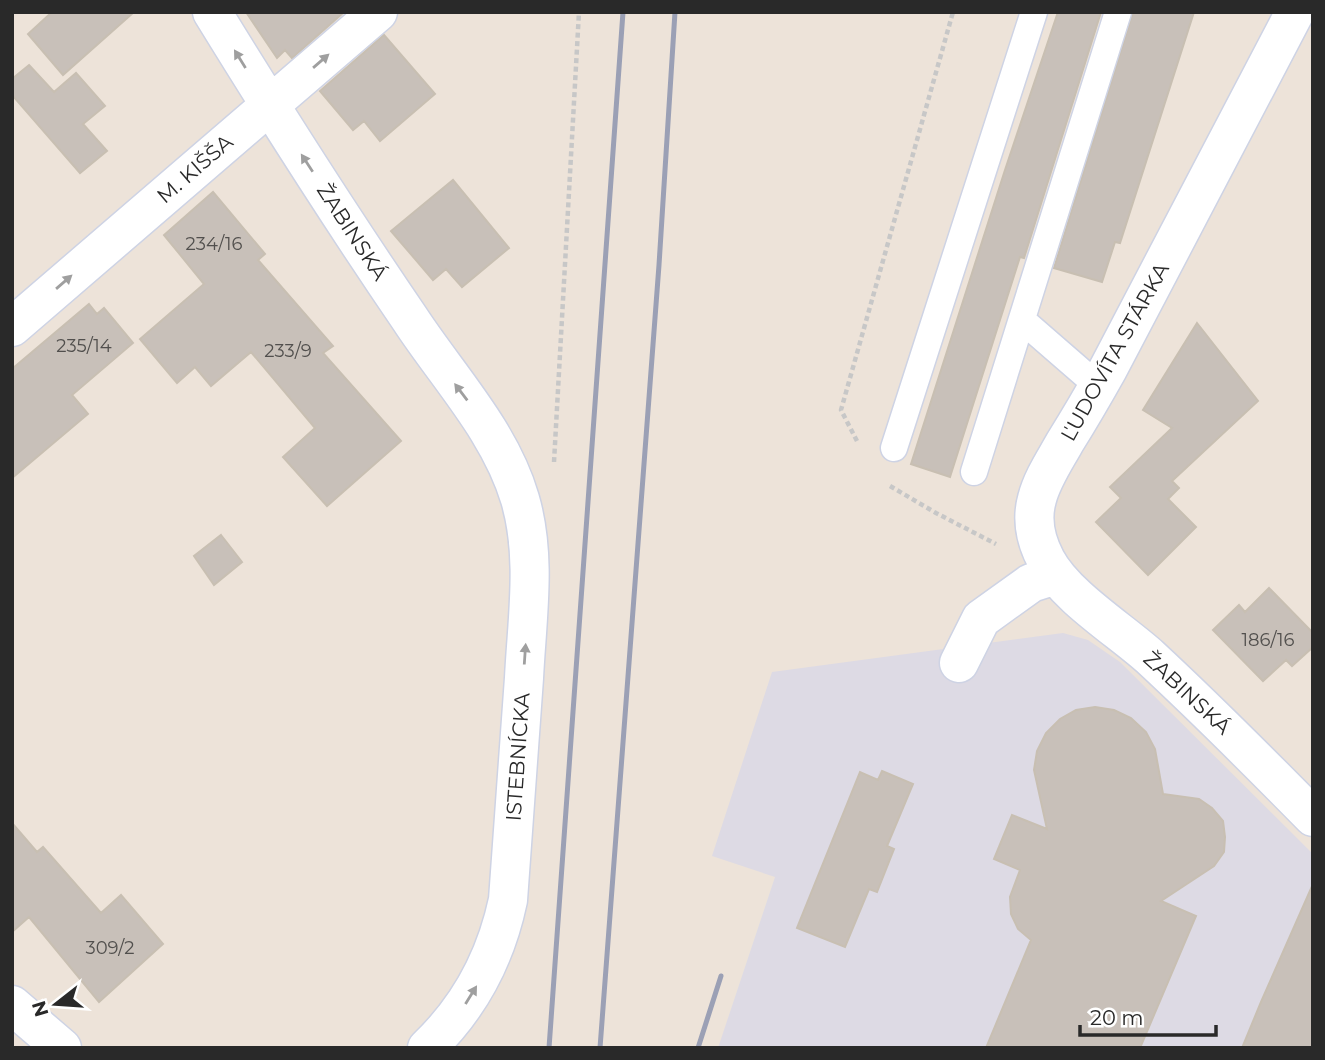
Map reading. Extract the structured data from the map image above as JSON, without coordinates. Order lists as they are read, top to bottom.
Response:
{
  "streets": {
    "street": [
      "M. KIŠŠA",
      "ŽABINSKÁ",
      "ĽUDOVÍTA STÁRKA",
      "ISTEBNÍCKA"
    ]
  },
  "crossings": [
    ["M. KIŠŠA", "ŽABINSKÁ"],
    ["ŽABINSKÁ", "ĽUDOVÍTA STÁRKA"],
    ["ŽABINSKÁ", "ISTEBNÍCKA"]
  ],
  "one_way": ["M. KIŠŠA", "ŽABINSKÁ", "ISTEBNÍCKA"],
  "house_numbers": [
    "234/16",
    "235/14",
    "233/9",
    "186/16",
    "309/2"
  ],
  "scale_bar": "20 m",
  "north": "left"
}
